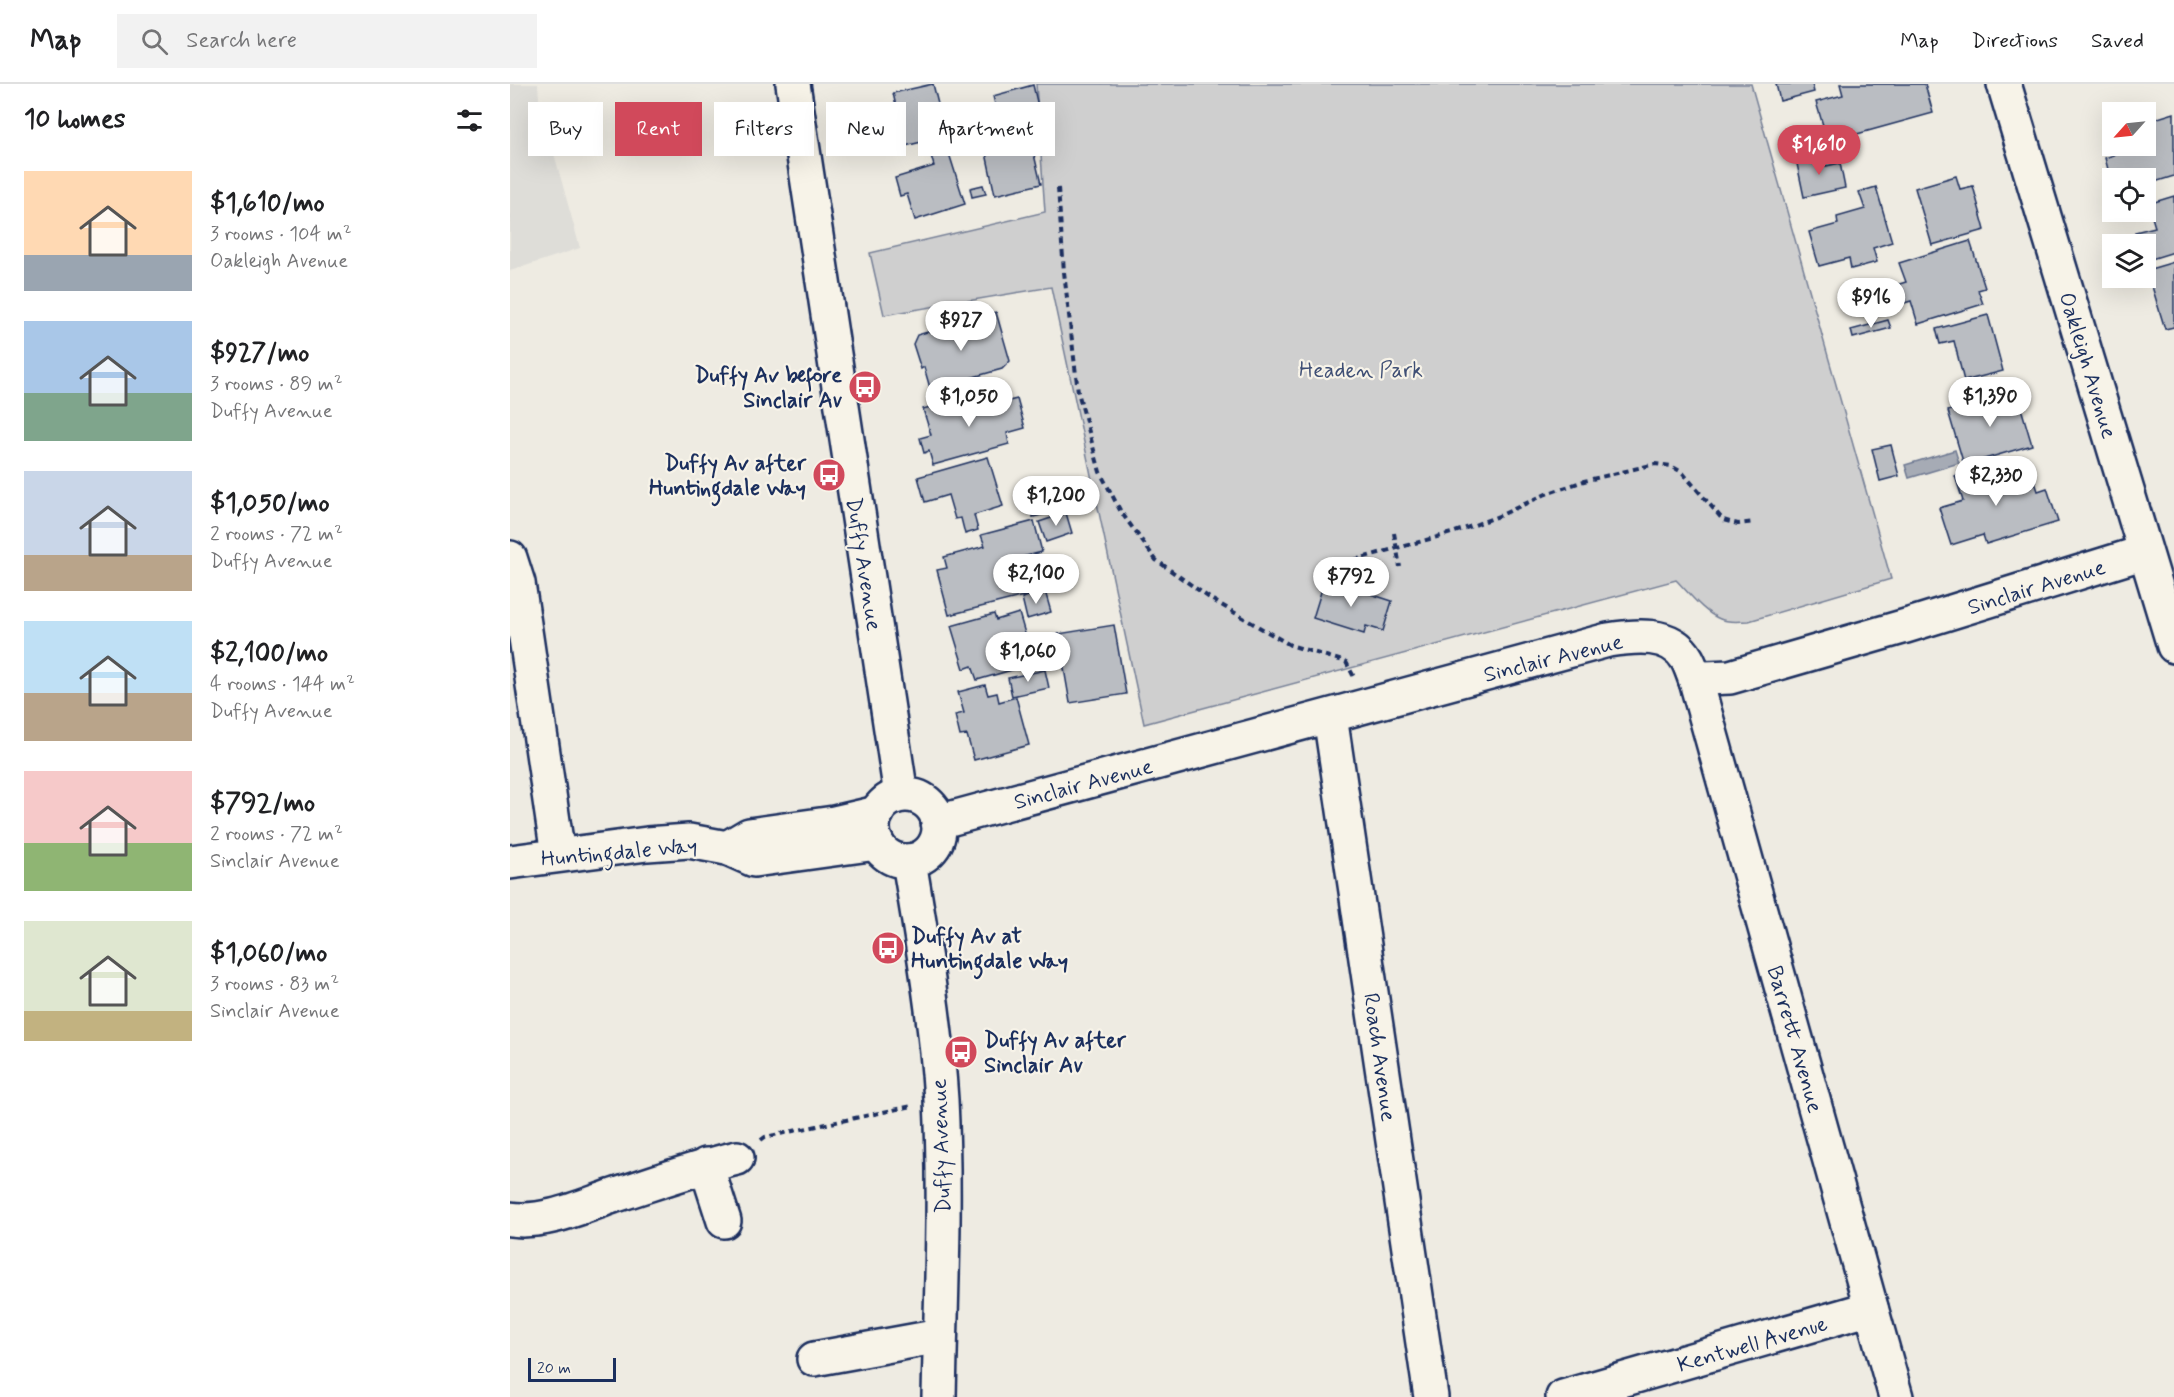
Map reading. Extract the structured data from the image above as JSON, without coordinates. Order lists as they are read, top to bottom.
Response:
{
  "streets": {
    "street": [
      "Oakleigh Avenue",
      "Duffy Avenue",
      "Sinclair Avenue",
      "Huntingdale Way",
      "Barrett Avenue",
      "Roach Avenue",
      "Kentwell Avenue"
    ]
  },
  "crossings": [
    ["Oakleigh Avenue", "Sinclair Avenue"],
    ["Duffy Avenue", "Sinclair Avenue"],
    ["Duffy Avenue", "Huntingdale Way"],
    ["Sinclair Avenue", "Huntingdale Way"],
    ["Sinclair Avenue", "Barrett Avenue"],
    ["Sinclair Avenue", "Roach Avenue"],
    ["Barrett Avenue", "Kentwell Avenue"]
  ],
  "parks": ["Headen Park"],
  "places": {
    "bus stop": [
      "Duffy Av before Sinclair Av",
      "Duffy Av after Huntingdale Way",
      "Duffy Av at Huntingdale Way",
      "Duffy Av after Sinclair Av"
    ]
  },
  "scale_bar": "20 m",
  "north": "bottom left",
  "page": {
    "header": "Map",
    "search": "Search here",
    "nav": ["Map", "Directions", "Saved"],
    "heading": "10 homes",
    "chip": [
      "Buy",
      "Rent",
      "Filters",
      "New",
      "Apartment"
    ],
    "price": [
      "$1,610",
      "$916",
      "$927",
      "$1,050",
      "$1,390",
      "$2,330",
      "$1,200",
      "$2,100",
      "$792",
      "$1,060"
    ],
    "list": [
      {
        "name": "$1,610/mo",
        "note": "3 rooms · 104 m² · Oakleigh Avenue"
      },
      {
        "name": "$927/mo",
        "note": "3 rooms · 89 m² · Duffy Avenue"
      },
      {
        "name": "$1,050/mo",
        "note": "2 rooms · 72 m² · Duffy Avenue"
      },
      {
        "name": "$2,100/mo",
        "note": "4 rooms · 144 m² · Duffy Avenue"
      },
      {
        "name": "$792/mo",
        "note": "2 rooms · 72 m² · Sinclair Avenue"
      },
      {
        "name": "$1,060/mo",
        "note": "3 rooms · 83 m² · Sinclair Avenue"
      }
    ],
    "scale": "20 m"
  }
}
